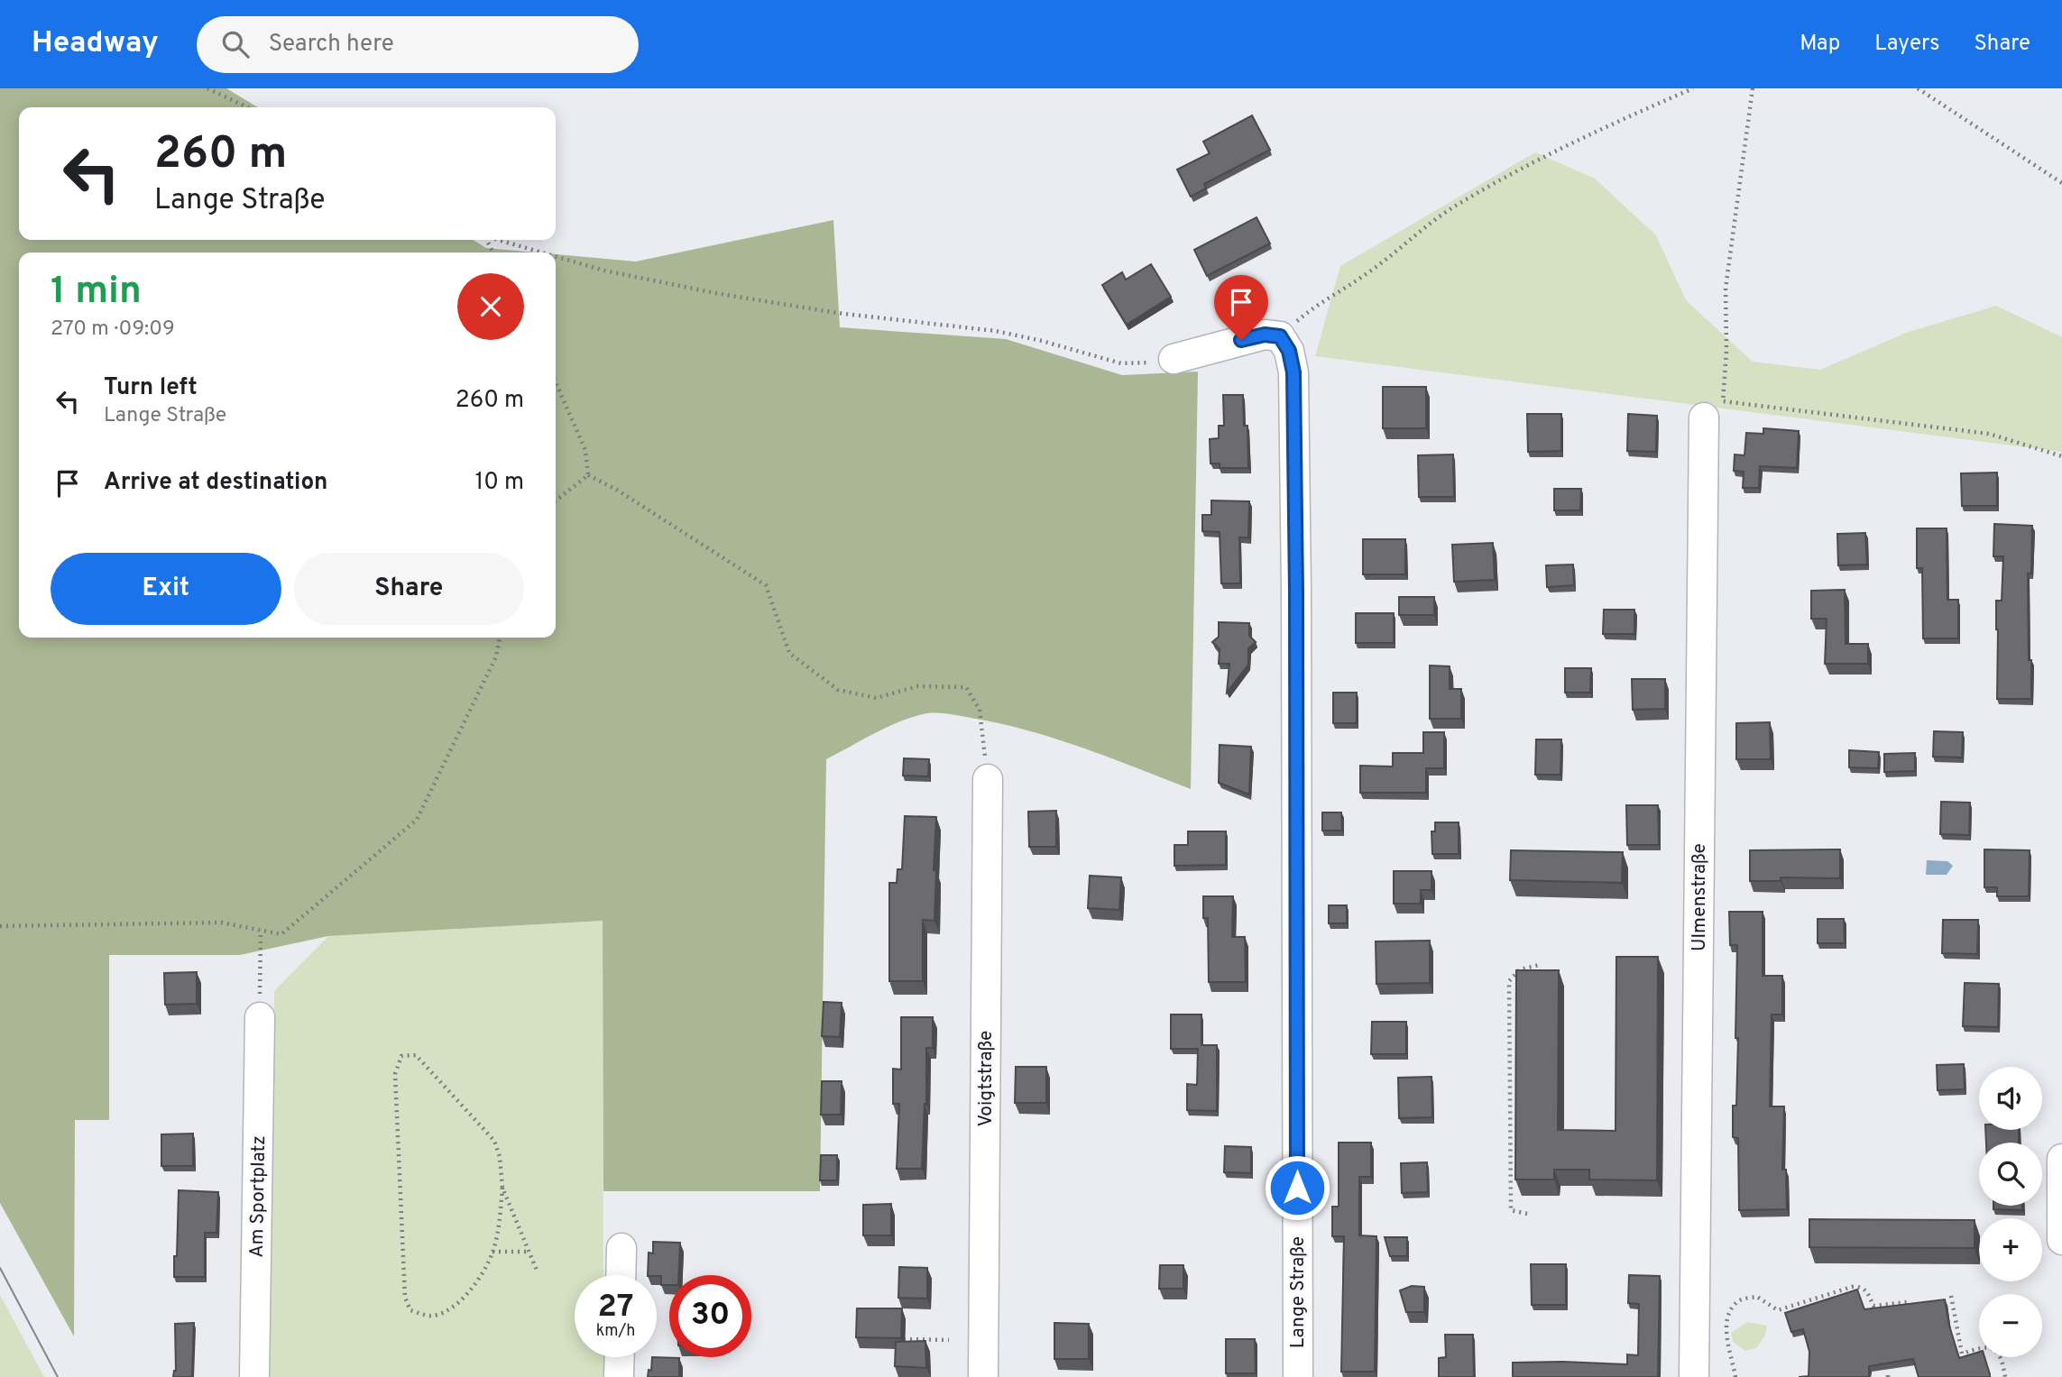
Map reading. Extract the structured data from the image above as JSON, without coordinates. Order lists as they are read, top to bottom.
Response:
{
  "streets": {
    "street": [
      "Ulmenstraße",
      "Voigtstraße",
      "Am Sportplatz",
      "Lange Straße"
    ]
  },
  "page": {
    "header": "Headway",
    "search": "Search here",
    "nav": ["Map", "Layers", "Share"],
    "turn": ["260 m", "Lange Straße"],
    "heading": ["1 min", "270 m · 09:09"],
    "list": [
      {
        "name": "Turn left",
        "note": "Lange Straße",
        "value": "260 m"
      },
      {
        "name": "Arrive at destination",
        "value": "10 m"
      }
    ],
    "buttons": ["Exit", "Share"],
    "map_buttons": ["+", "−"],
    "speed": "27 km/h",
    "limit": "30"
  }
}
